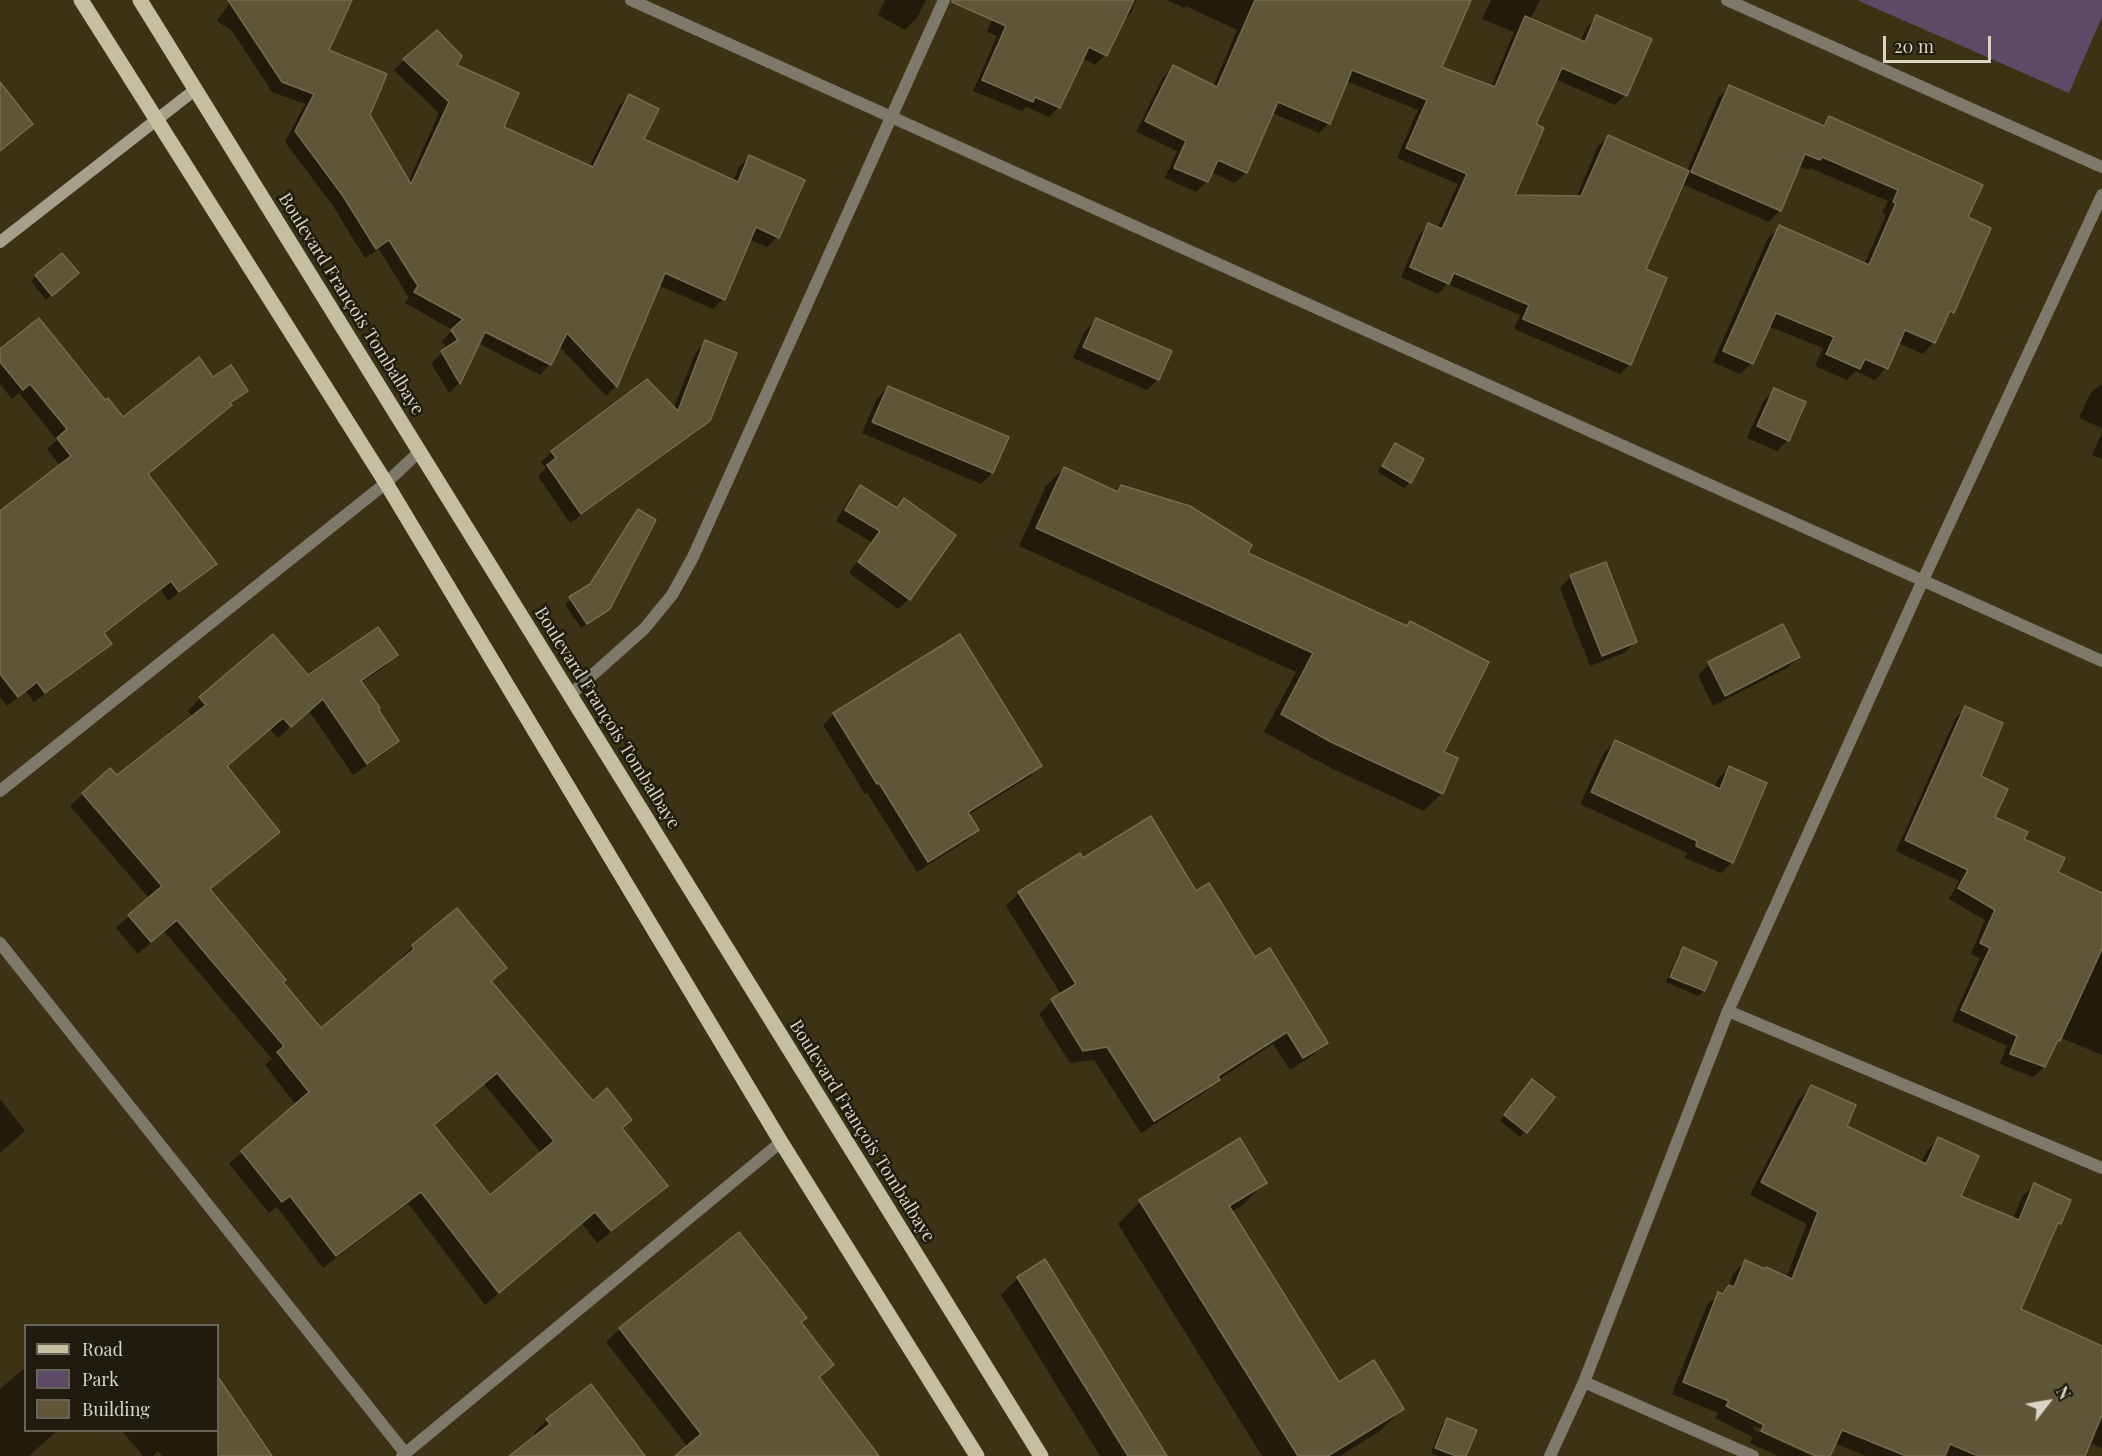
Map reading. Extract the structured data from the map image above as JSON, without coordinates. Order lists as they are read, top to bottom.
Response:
{
  "streets": {
    "main road": ["Boulevard François Tombalbaye"]
  },
  "legend": ["Road", "Park", "Building"],
  "scale_bar": "20 m",
  "north": "top right"
}
